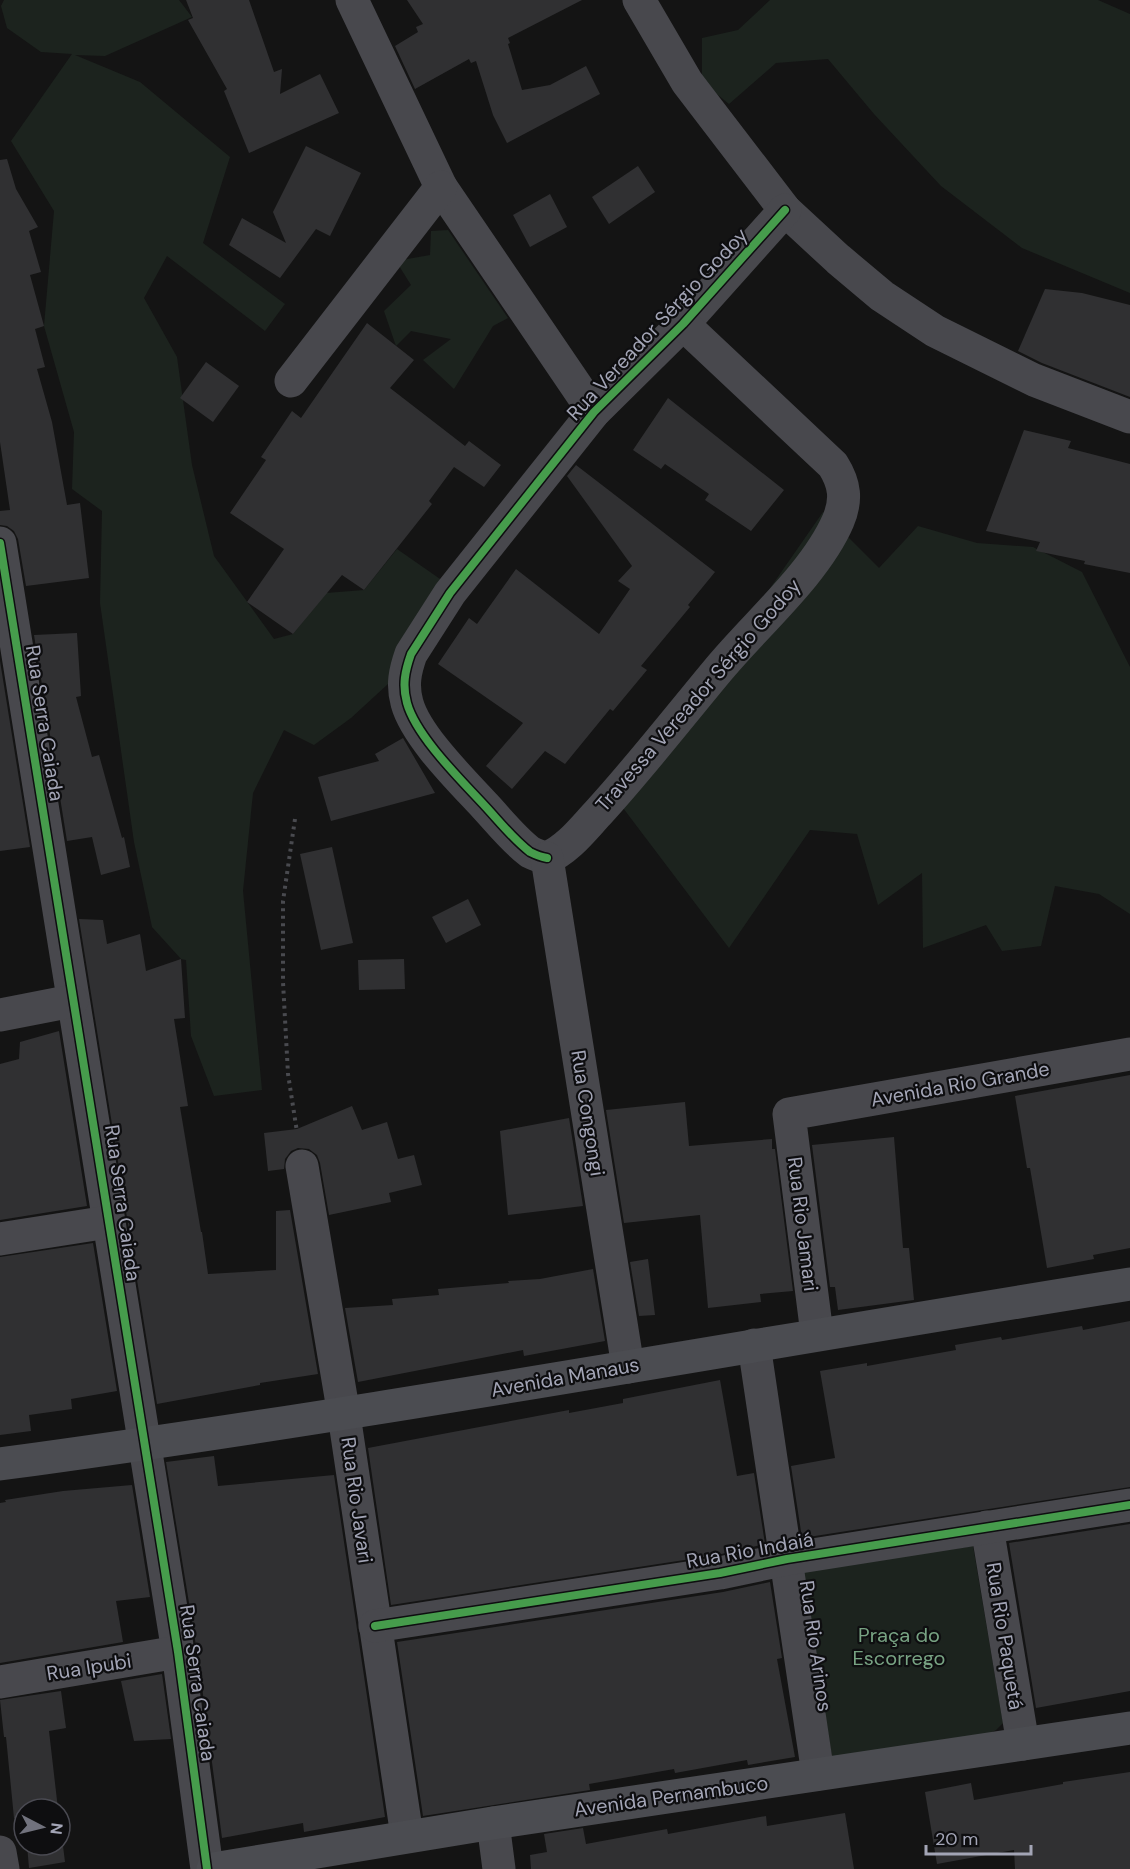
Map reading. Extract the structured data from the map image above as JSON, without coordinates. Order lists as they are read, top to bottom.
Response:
{
  "streets": {
    "main road": ["Avenida Manaus", "Avenida Pernambuco"],
    "street": [
      "Rua Vereador Sérgio Godoy",
      "Travessa Vereador Sérgio Godoy",
      "Rua Serra Caiada",
      "Avenida Rio Grande",
      "Rua Congongi",
      "Rua Rio Jamari",
      "Rua Rio Javari",
      "Rua Rio Indaiá",
      "Rua Rio Paquetá",
      "Rua Rio Arinos",
      "Rua Ipubi"
    ]
  },
  "crossings": [
    ["Rua Vereador Sérgio Godoy", "Travessa Vereador Sérgio Godoy"],
    ["Rua Vereador Sérgio Godoy", "Rua Congongi"],
    ["Travessa Vereador Sérgio Godoy", "Rua Congongi"],
    ["Rua Serra Caiada", "Avenida Manaus"],
    ["Rua Serra Caiada", "Rua Ipubi"],
    ["Avenida Rio Grande", "Rua Rio Jamari"],
    ["Rua Congongi", "Avenida Manaus"],
    ["Rua Rio Jamari", "Avenida Manaus"],
    ["Avenida Manaus", "Rua Rio Javari"],
    ["Avenida Manaus", "Rua Rio Arinos"],
    ["Rua Rio Javari", "Rua Rio Indaiá"],
    ["Rua Rio Javari", "Avenida Pernambuco"],
    ["Rua Rio Indaiá", "Rua Rio Paquetá"],
    ["Rua Rio Indaiá", "Rua Rio Arinos"],
    ["Rua Rio Paquetá", "Avenida Pernambuco"],
    ["Rua Rio Arinos", "Avenida Pernambuco"]
  ],
  "parks": ["Praça do Escorrego"],
  "scale_bar": "20 m",
  "north": "right"
}
